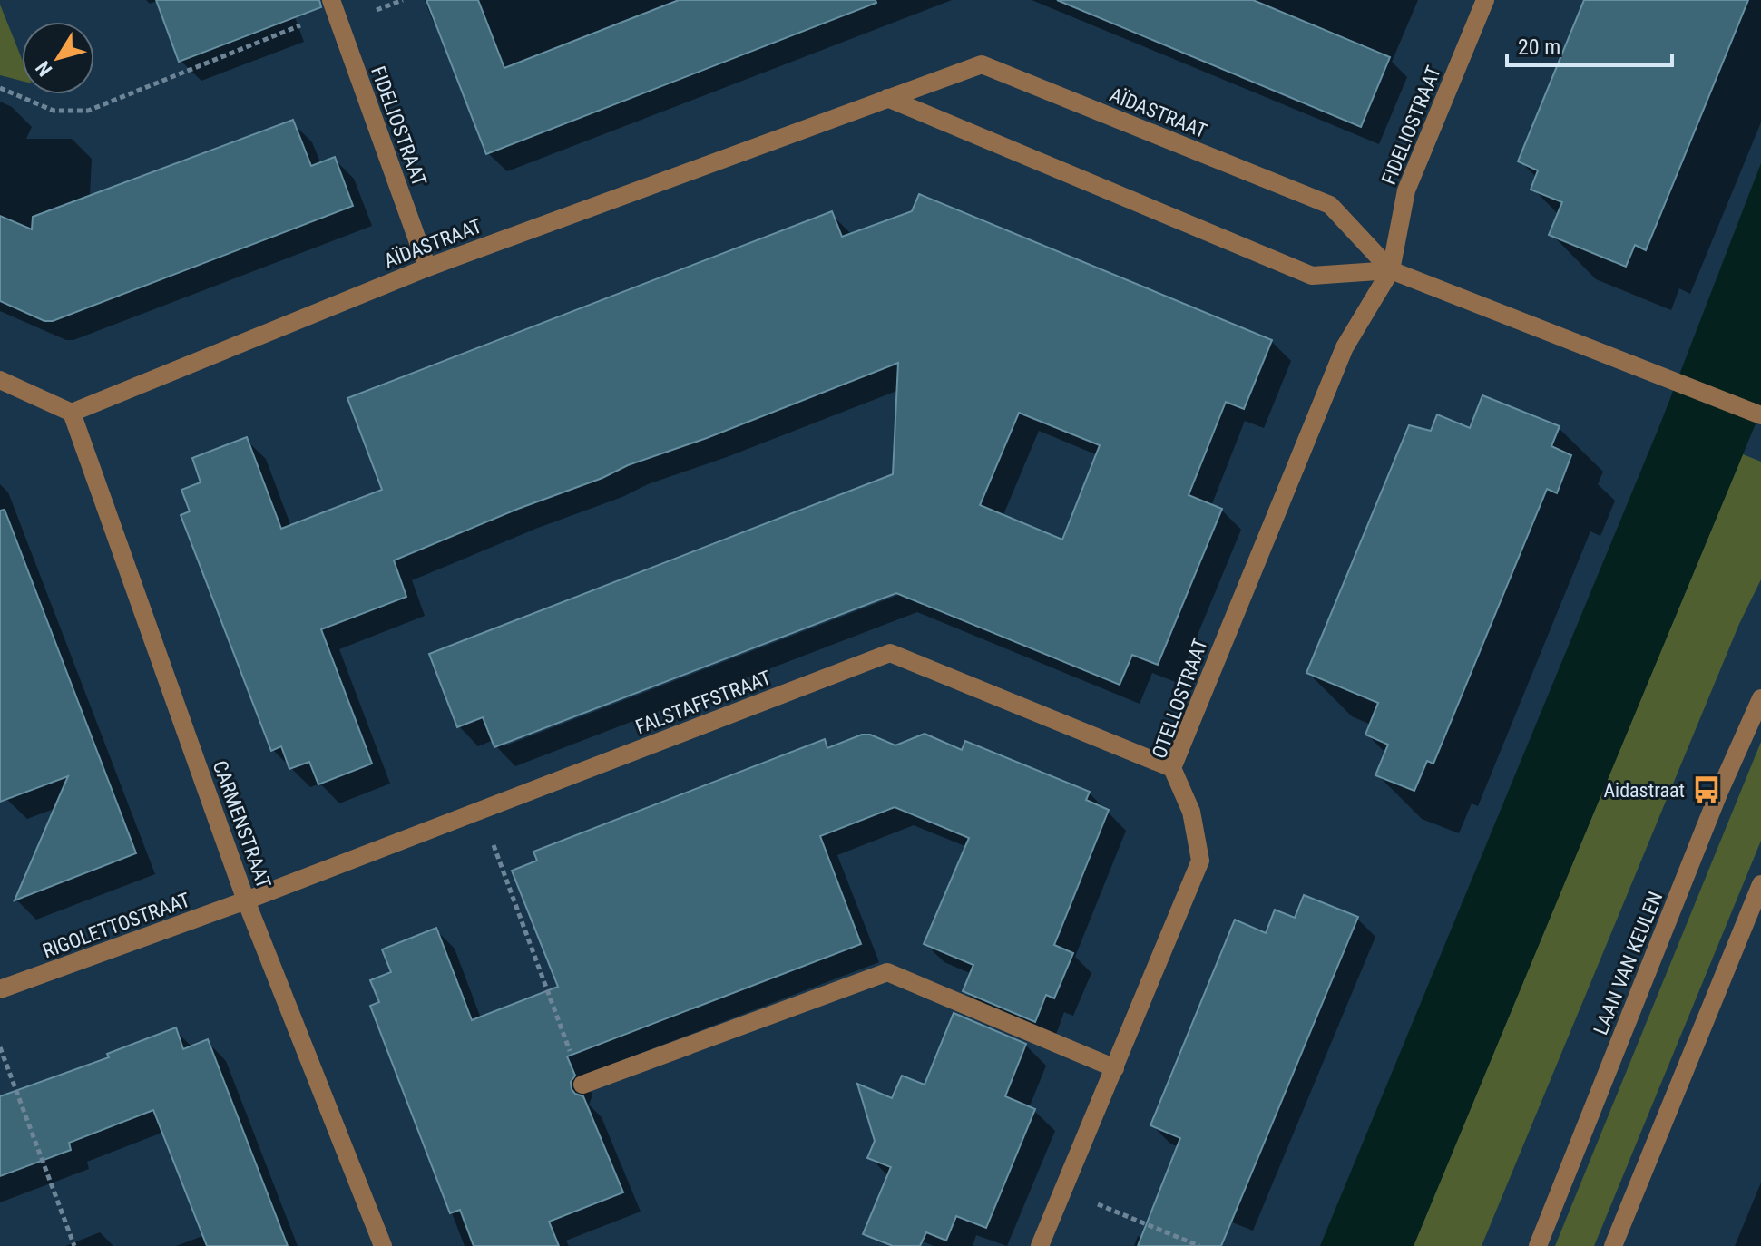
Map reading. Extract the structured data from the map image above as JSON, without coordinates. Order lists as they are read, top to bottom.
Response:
{
  "streets": {
    "street": [
      "AÏDASTRAAT",
      "FIDELIOSTRAAT",
      "OTELLOSTRAAT",
      "FALSTAFFSTRAAT",
      "CARMENSTRAAT",
      "RIGOLETTOSTRAAT",
      "LAAN VAN KEULEN"
    ]
  },
  "crossings": [
    ["AÏDASTRAAT", "FIDELIOSTRAAT"],
    ["AÏDASTRAAT", "OTELLOSTRAAT"],
    ["AÏDASTRAAT", "CARMENSTRAAT"],
    ["FIDELIOSTRAAT", "OTELLOSTRAAT"],
    ["OTELLOSTRAAT", "FALSTAFFSTRAAT"],
    ["FALSTAFFSTRAAT", "CARMENSTRAAT"],
    ["FALSTAFFSTRAAT", "RIGOLETTOSTRAAT"],
    ["CARMENSTRAAT", "RIGOLETTOSTRAAT"]
  ],
  "places": {
    "bus stop": ["Aidastraat"]
  },
  "scale_bar": "20 m",
  "north": "bottom left"
}
